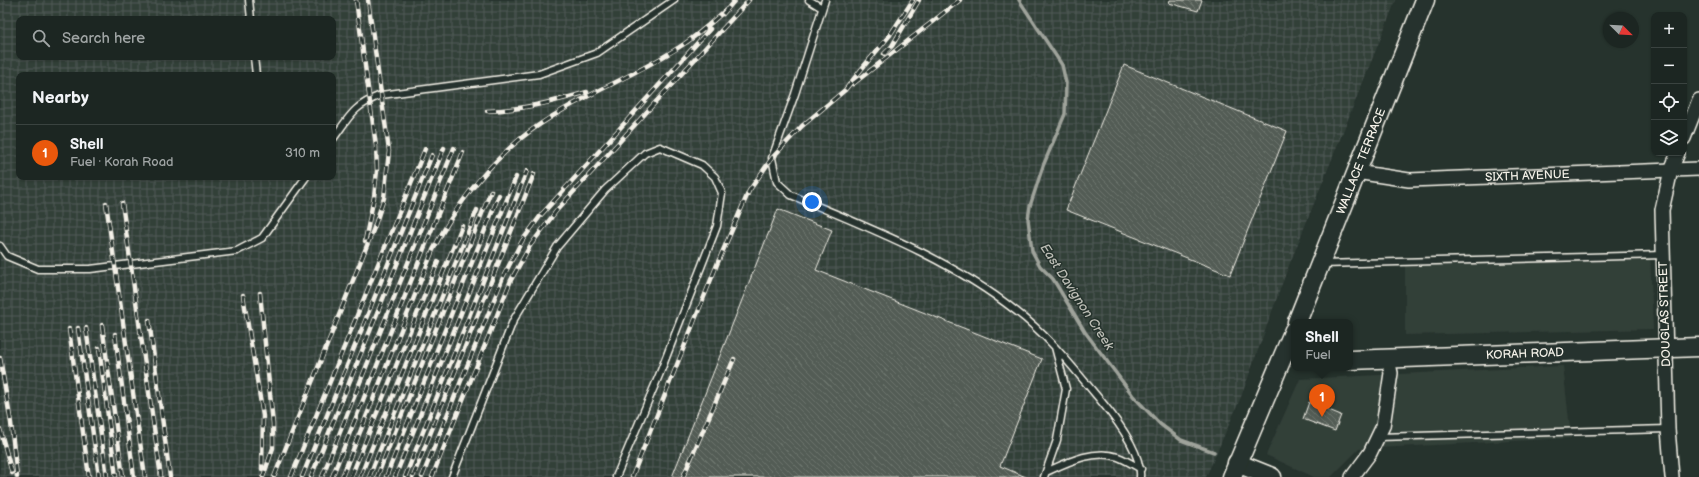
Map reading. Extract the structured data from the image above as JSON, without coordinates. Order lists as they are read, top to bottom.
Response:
{
  "streets": {
    "main road": ["WALLACE TERRACE", "KORAH ROAD"],
    "street": ["SIXTH AVENUE", "DOUGLAS STREET"]
  },
  "crossings": [
    ["WALLACE TERRACE", "SIXTH AVENUE"],
    ["SIXTH AVENUE", "DOUGLAS STREET"],
    ["DOUGLAS STREET", "KORAH ROAD"]
  ],
  "water": ["East Davignon Creek"],
  "north": "bottom right",
  "page": {
    "map_buttons": ["+", "−"],
    "search": "Search here",
    "heading": "Nearby",
    "list": [
      {
        "mark": "1",
        "name": "Shell",
        "note": "Fuel · Korah Road",
        "value": "310 m"
      }
    ],
    "popup": ["Shell", "Fuel"],
    "pins": "1"
  }
}
